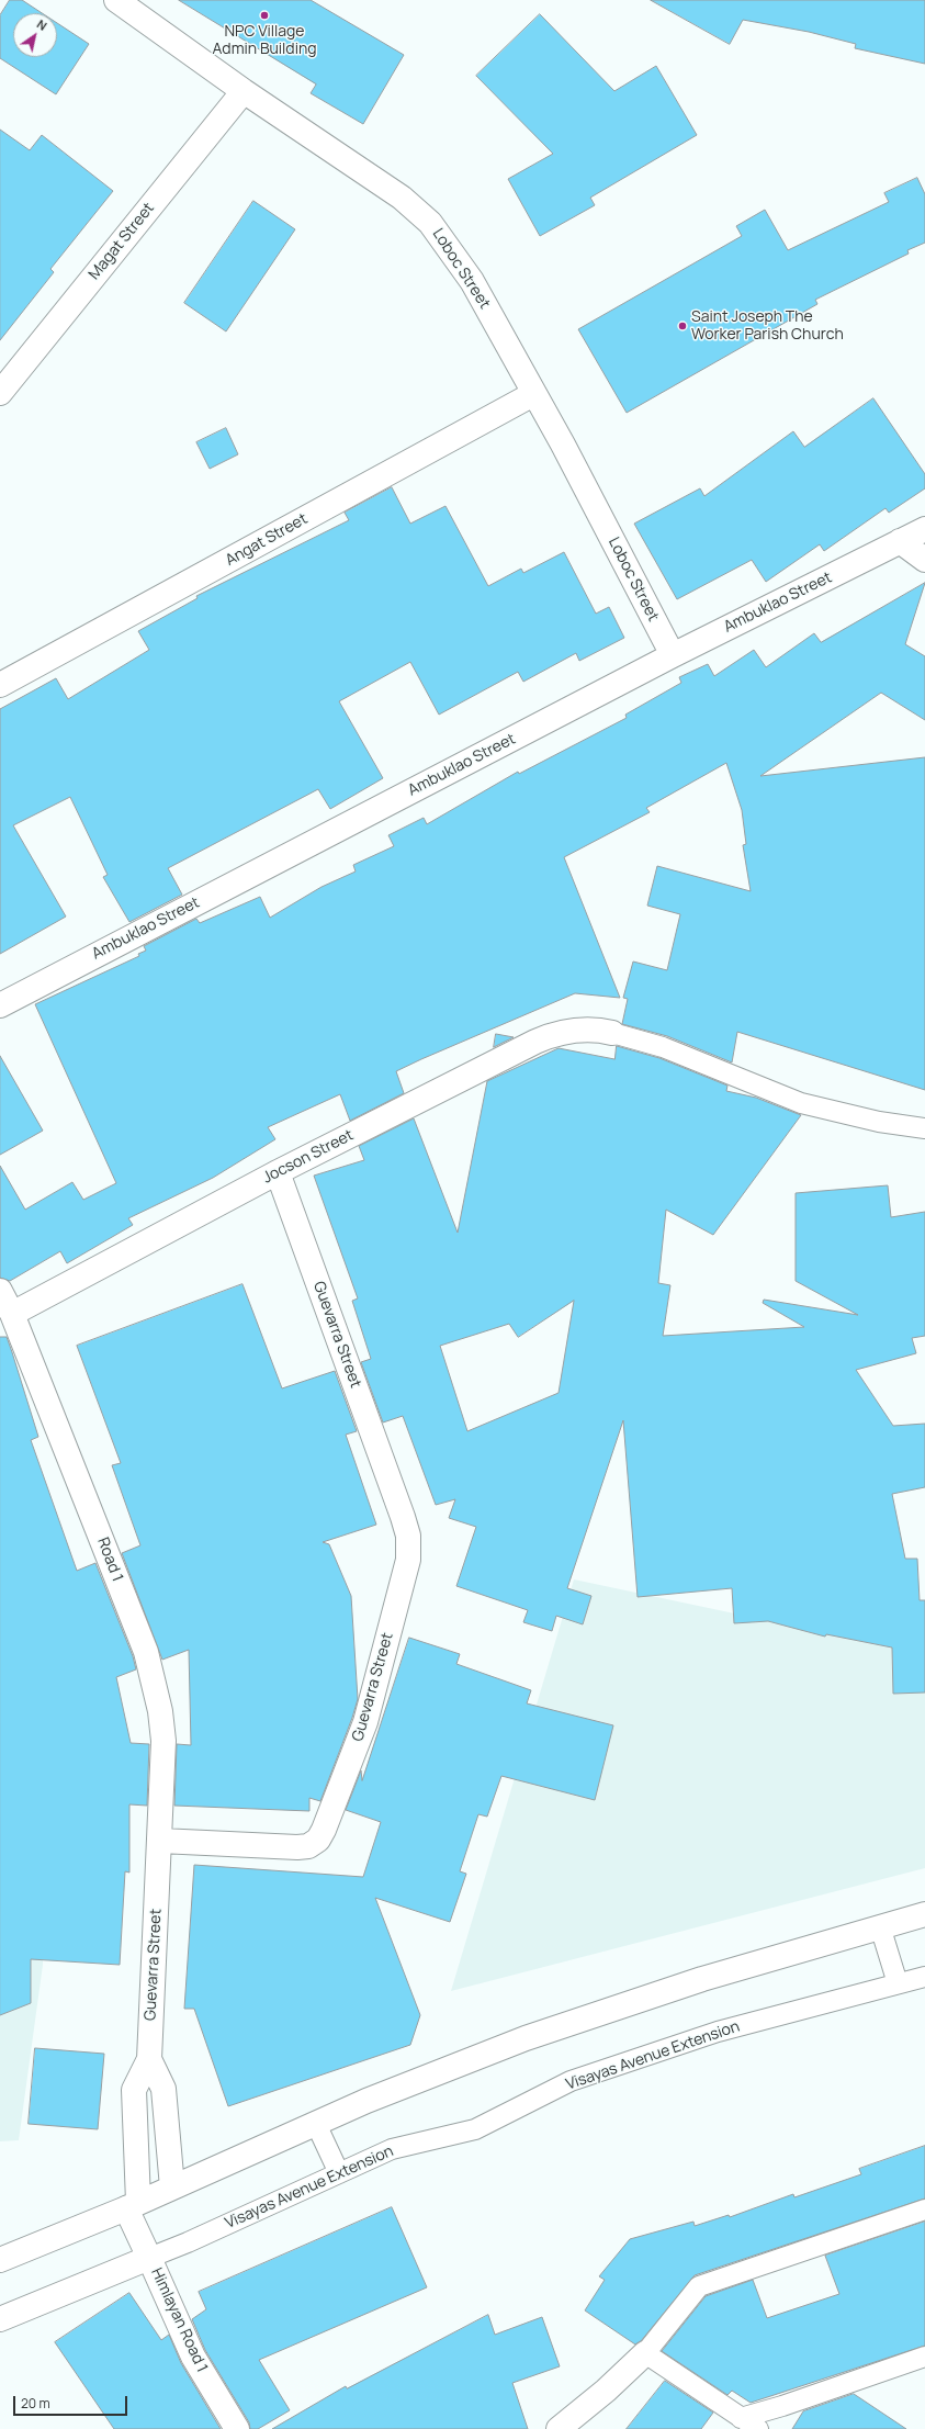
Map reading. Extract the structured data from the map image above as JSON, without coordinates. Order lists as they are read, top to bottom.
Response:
{
  "streets": {
    "street": [
      "Magat Street",
      "Loboc Street",
      "Angat Street",
      "Ambuklao Street",
      "Jocson Street",
      "Guevarra Street",
      "Road 1",
      "Visayas Avenue Extension",
      "Himlayan Road 1"
    ]
  },
  "crossings": [
    ["Magat Street", "Loboc Street"],
    ["Loboc Street", "Angat Street"],
    ["Loboc Street", "Ambuklao Street"],
    ["Jocson Street", "Guevarra Street"],
    ["Jocson Street", "Road 1"],
    ["Guevarra Street", "Road 1"],
    ["Guevarra Street", "Himlayan Road 1"],
    ["Visayas Avenue Extension", "Himlayan Road 1"]
  ],
  "places": ["NPC Village Admin Building", "Saint Joseph The Worker Parish Church"],
  "scale_bar": "20 m",
  "north": "top right"
}
